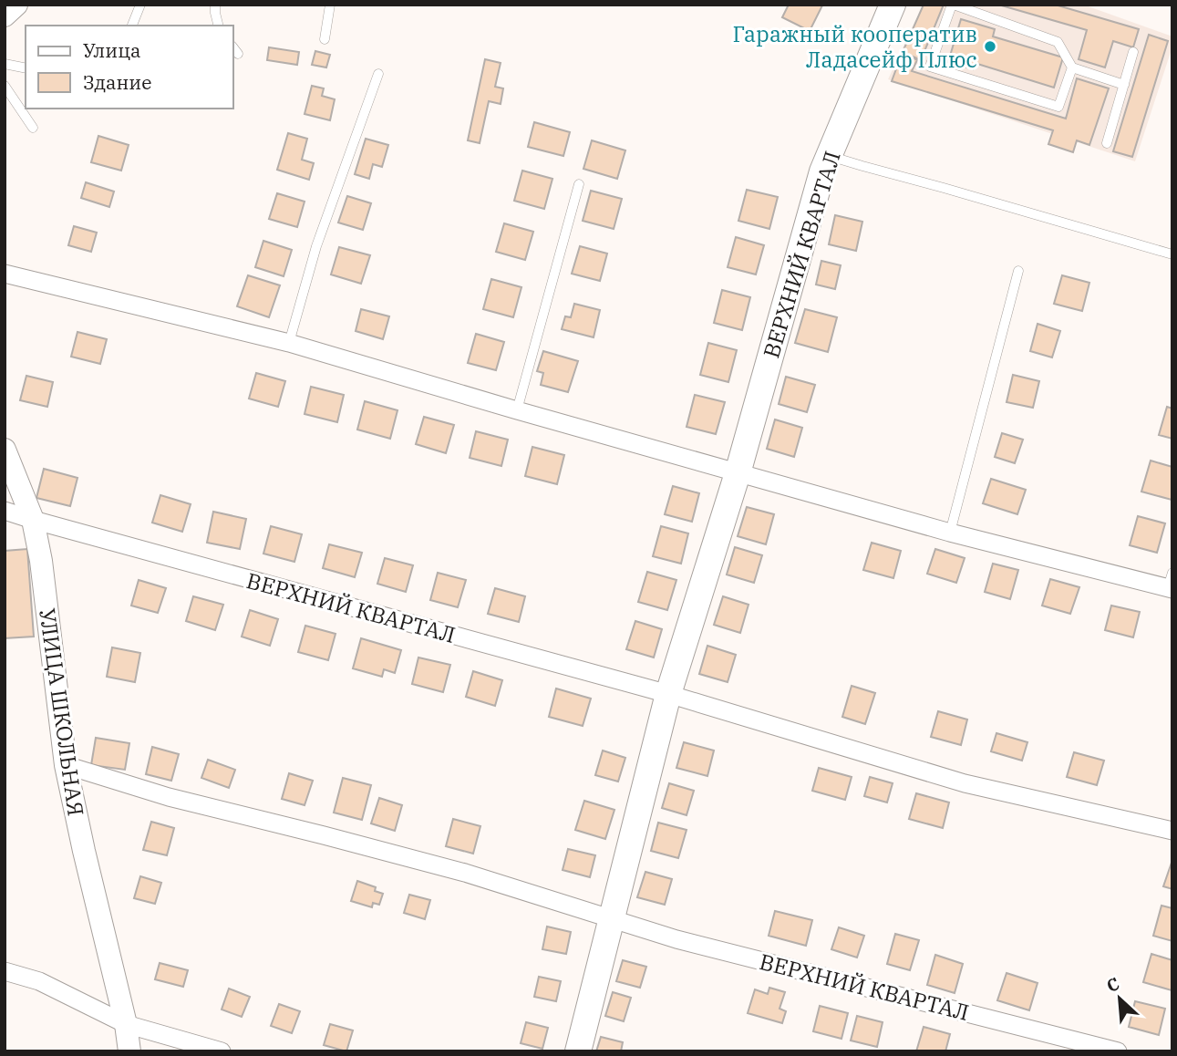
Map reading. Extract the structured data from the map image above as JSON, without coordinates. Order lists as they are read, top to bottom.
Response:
{
  "streets": {
    "main road": ["ВЕРХНИЙ КВАРТАЛ"],
    "street": ["УЛИЦА ШКОЛЬНАЯ"]
  },
  "crossings": [
    ["ВЕРХНИЙ КВАРТАЛ", "УЛИЦА ШКОЛЬНАЯ"]
  ],
  "places": ["Гаражный кооператив Ладасейф Плюс"],
  "legend": ["Улица", "Здание"],
  "north": "top left"
}
